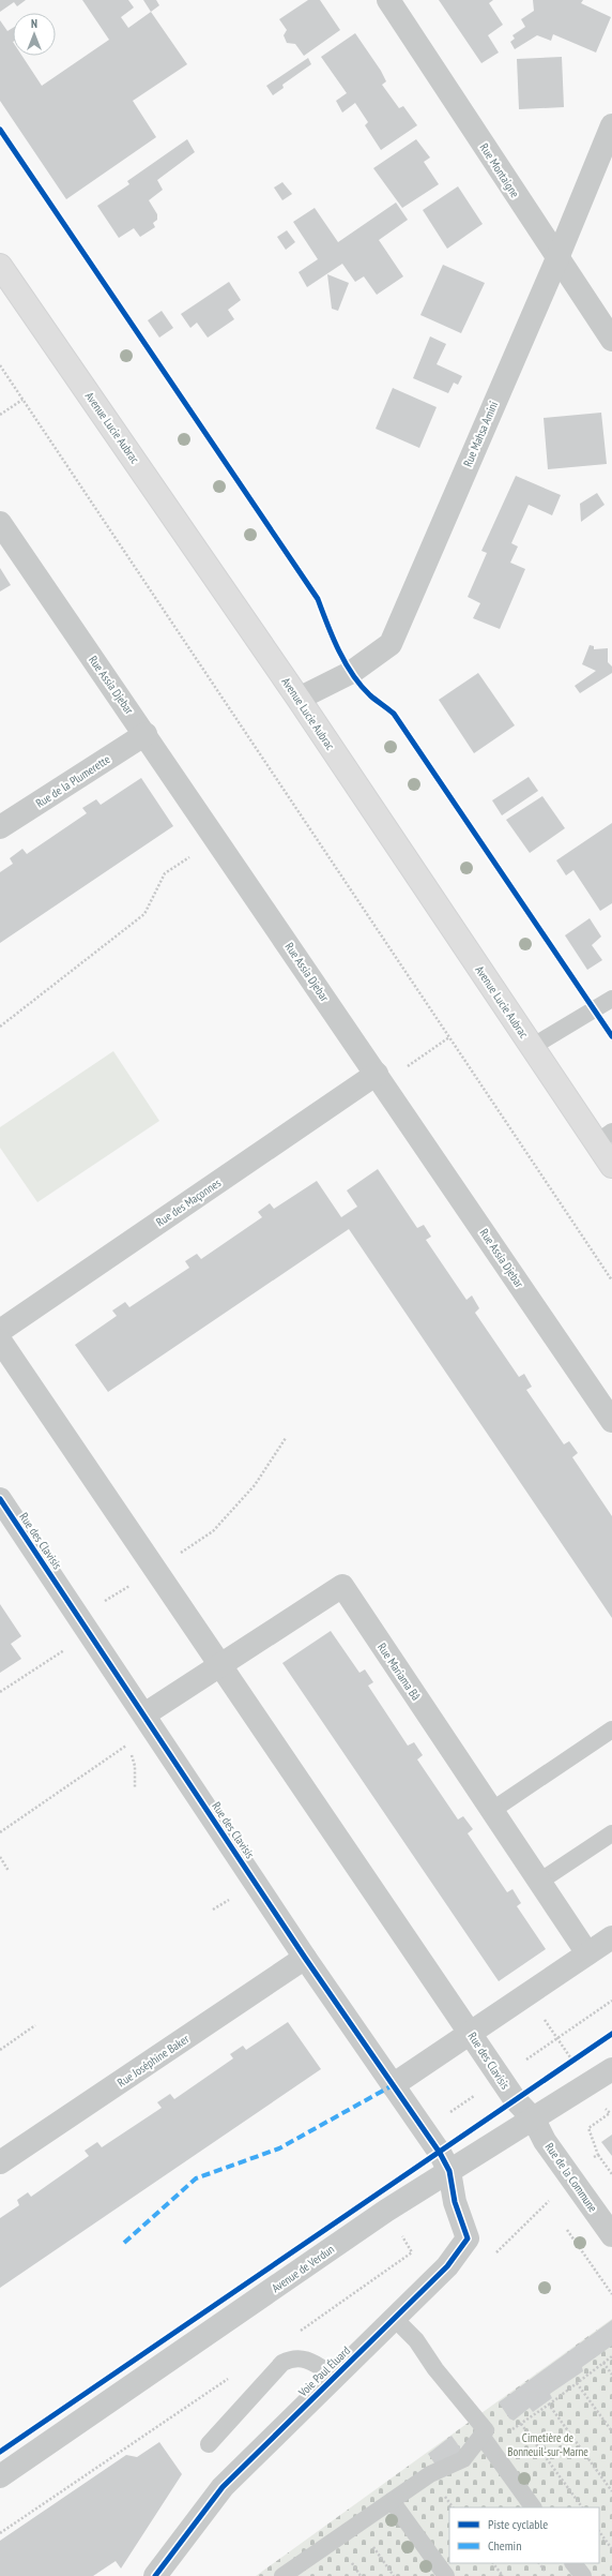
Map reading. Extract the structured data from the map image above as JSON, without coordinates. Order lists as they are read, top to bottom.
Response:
{
  "streets": {
    "main road": ["Avenue Lucie Aubrac"],
    "street": [
      "Rue Montaigne",
      "Rue Mahsa Amini",
      "Rue Assia Djebar",
      "Rue de la Plumerette",
      "Rue des Maçonnes",
      "Rue des Clavisis",
      "Rue Mariama Bâ",
      "Rue Joséphine Baker",
      "Rue de la Commune",
      "Avenue de Verdun",
      "Voie Paul Éluard"
    ]
  },
  "crossings": [
    ["Rue Montaigne", "Rue Mahsa Amini"],
    ["Avenue Lucie Aubrac", "Rue Mahsa Amini"],
    ["Rue Assia Djebar", "Rue de la Plumerette"],
    ["Rue Assia Djebar", "Rue des Maçonnes"],
    ["Rue des Clavisis", "Rue Mariama Bâ"],
    ["Rue des Clavisis", "Rue Joséphine Baker"],
    ["Rue des Clavisis", "Rue de la Commune"],
    ["Rue des Clavisis", "Avenue de Verdun"],
    ["Rue des Clavisis", "Voie Paul Éluard"],
    ["Rue de la Commune", "Avenue de Verdun"],
    ["Avenue de Verdun", "Voie Paul Éluard"]
  ],
  "parks": ["Cimetière de Bonneuil-sur-Marne"],
  "legend": ["Piste cyclable", "Chemin"],
  "north": "top"
}
